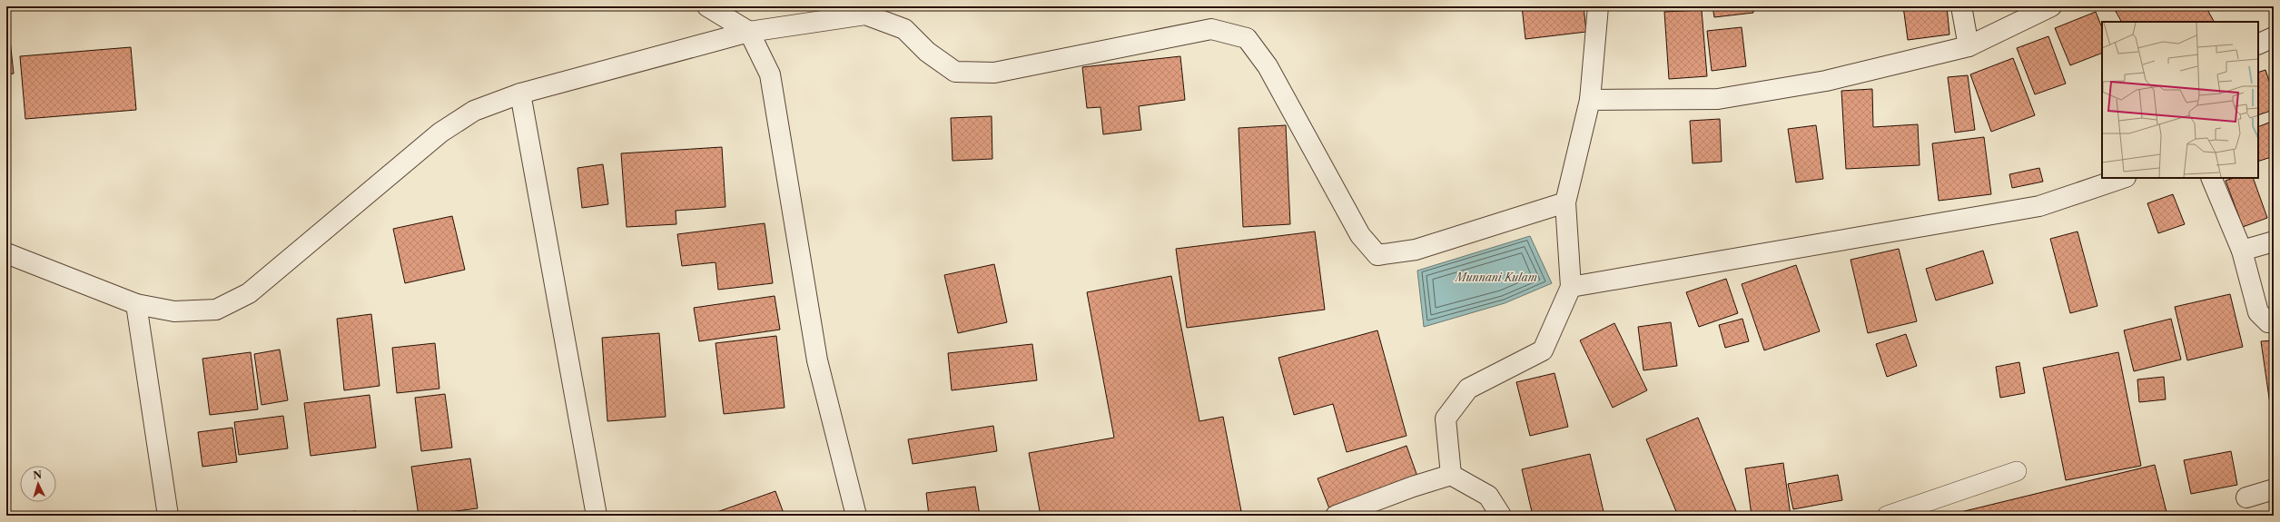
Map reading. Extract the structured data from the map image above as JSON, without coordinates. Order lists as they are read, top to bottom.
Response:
{
  "water": ["Munnani Kulam"],
  "north": "top"
}
